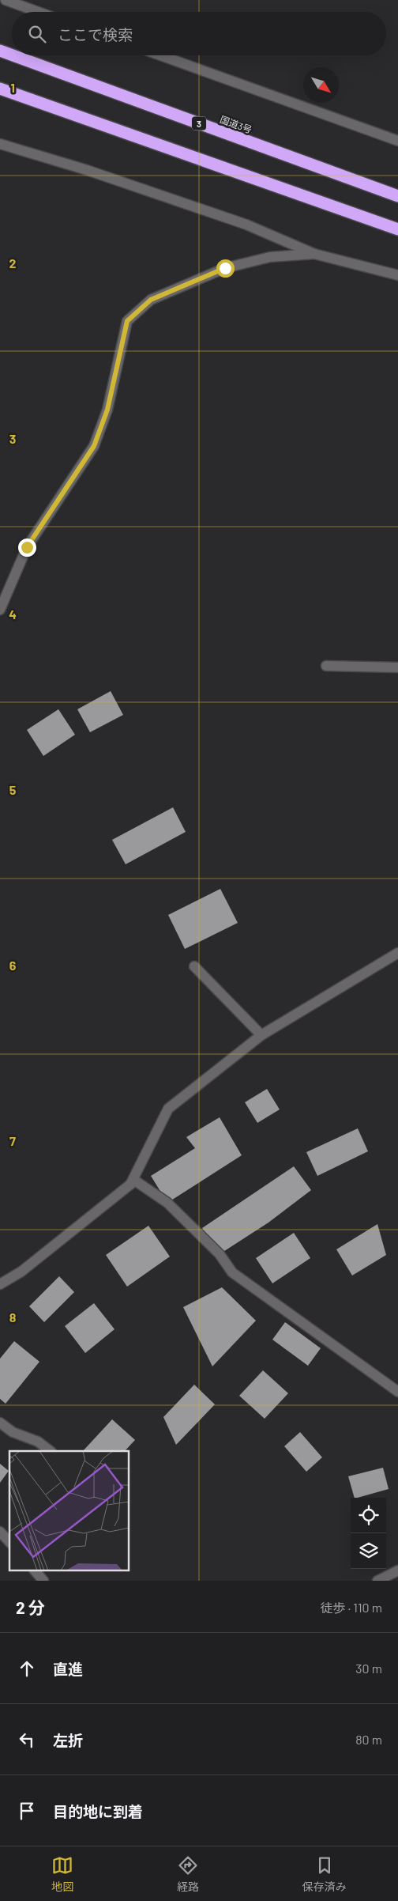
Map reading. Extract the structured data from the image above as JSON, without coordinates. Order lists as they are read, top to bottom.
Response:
{
  "streets": {
    "highway": ["3", "国道3号"]
  },
  "north": "bottom right",
  "page": {
    "search": "ここで検索",
    "heading": ["2 分", "徒歩 · 110 m"],
    "list": [
      ["直進", "30 m"],
      ["左折", "80 m"],
      "目的地に到着"
    ],
    "nav": ["地図", "経路", "保存済み"]
  },
  "grid": {
    "rows": [
      "1",
      "2",
      "3",
      "4",
      "5",
      "6",
      "7",
      "8"
    ]
  }
}
